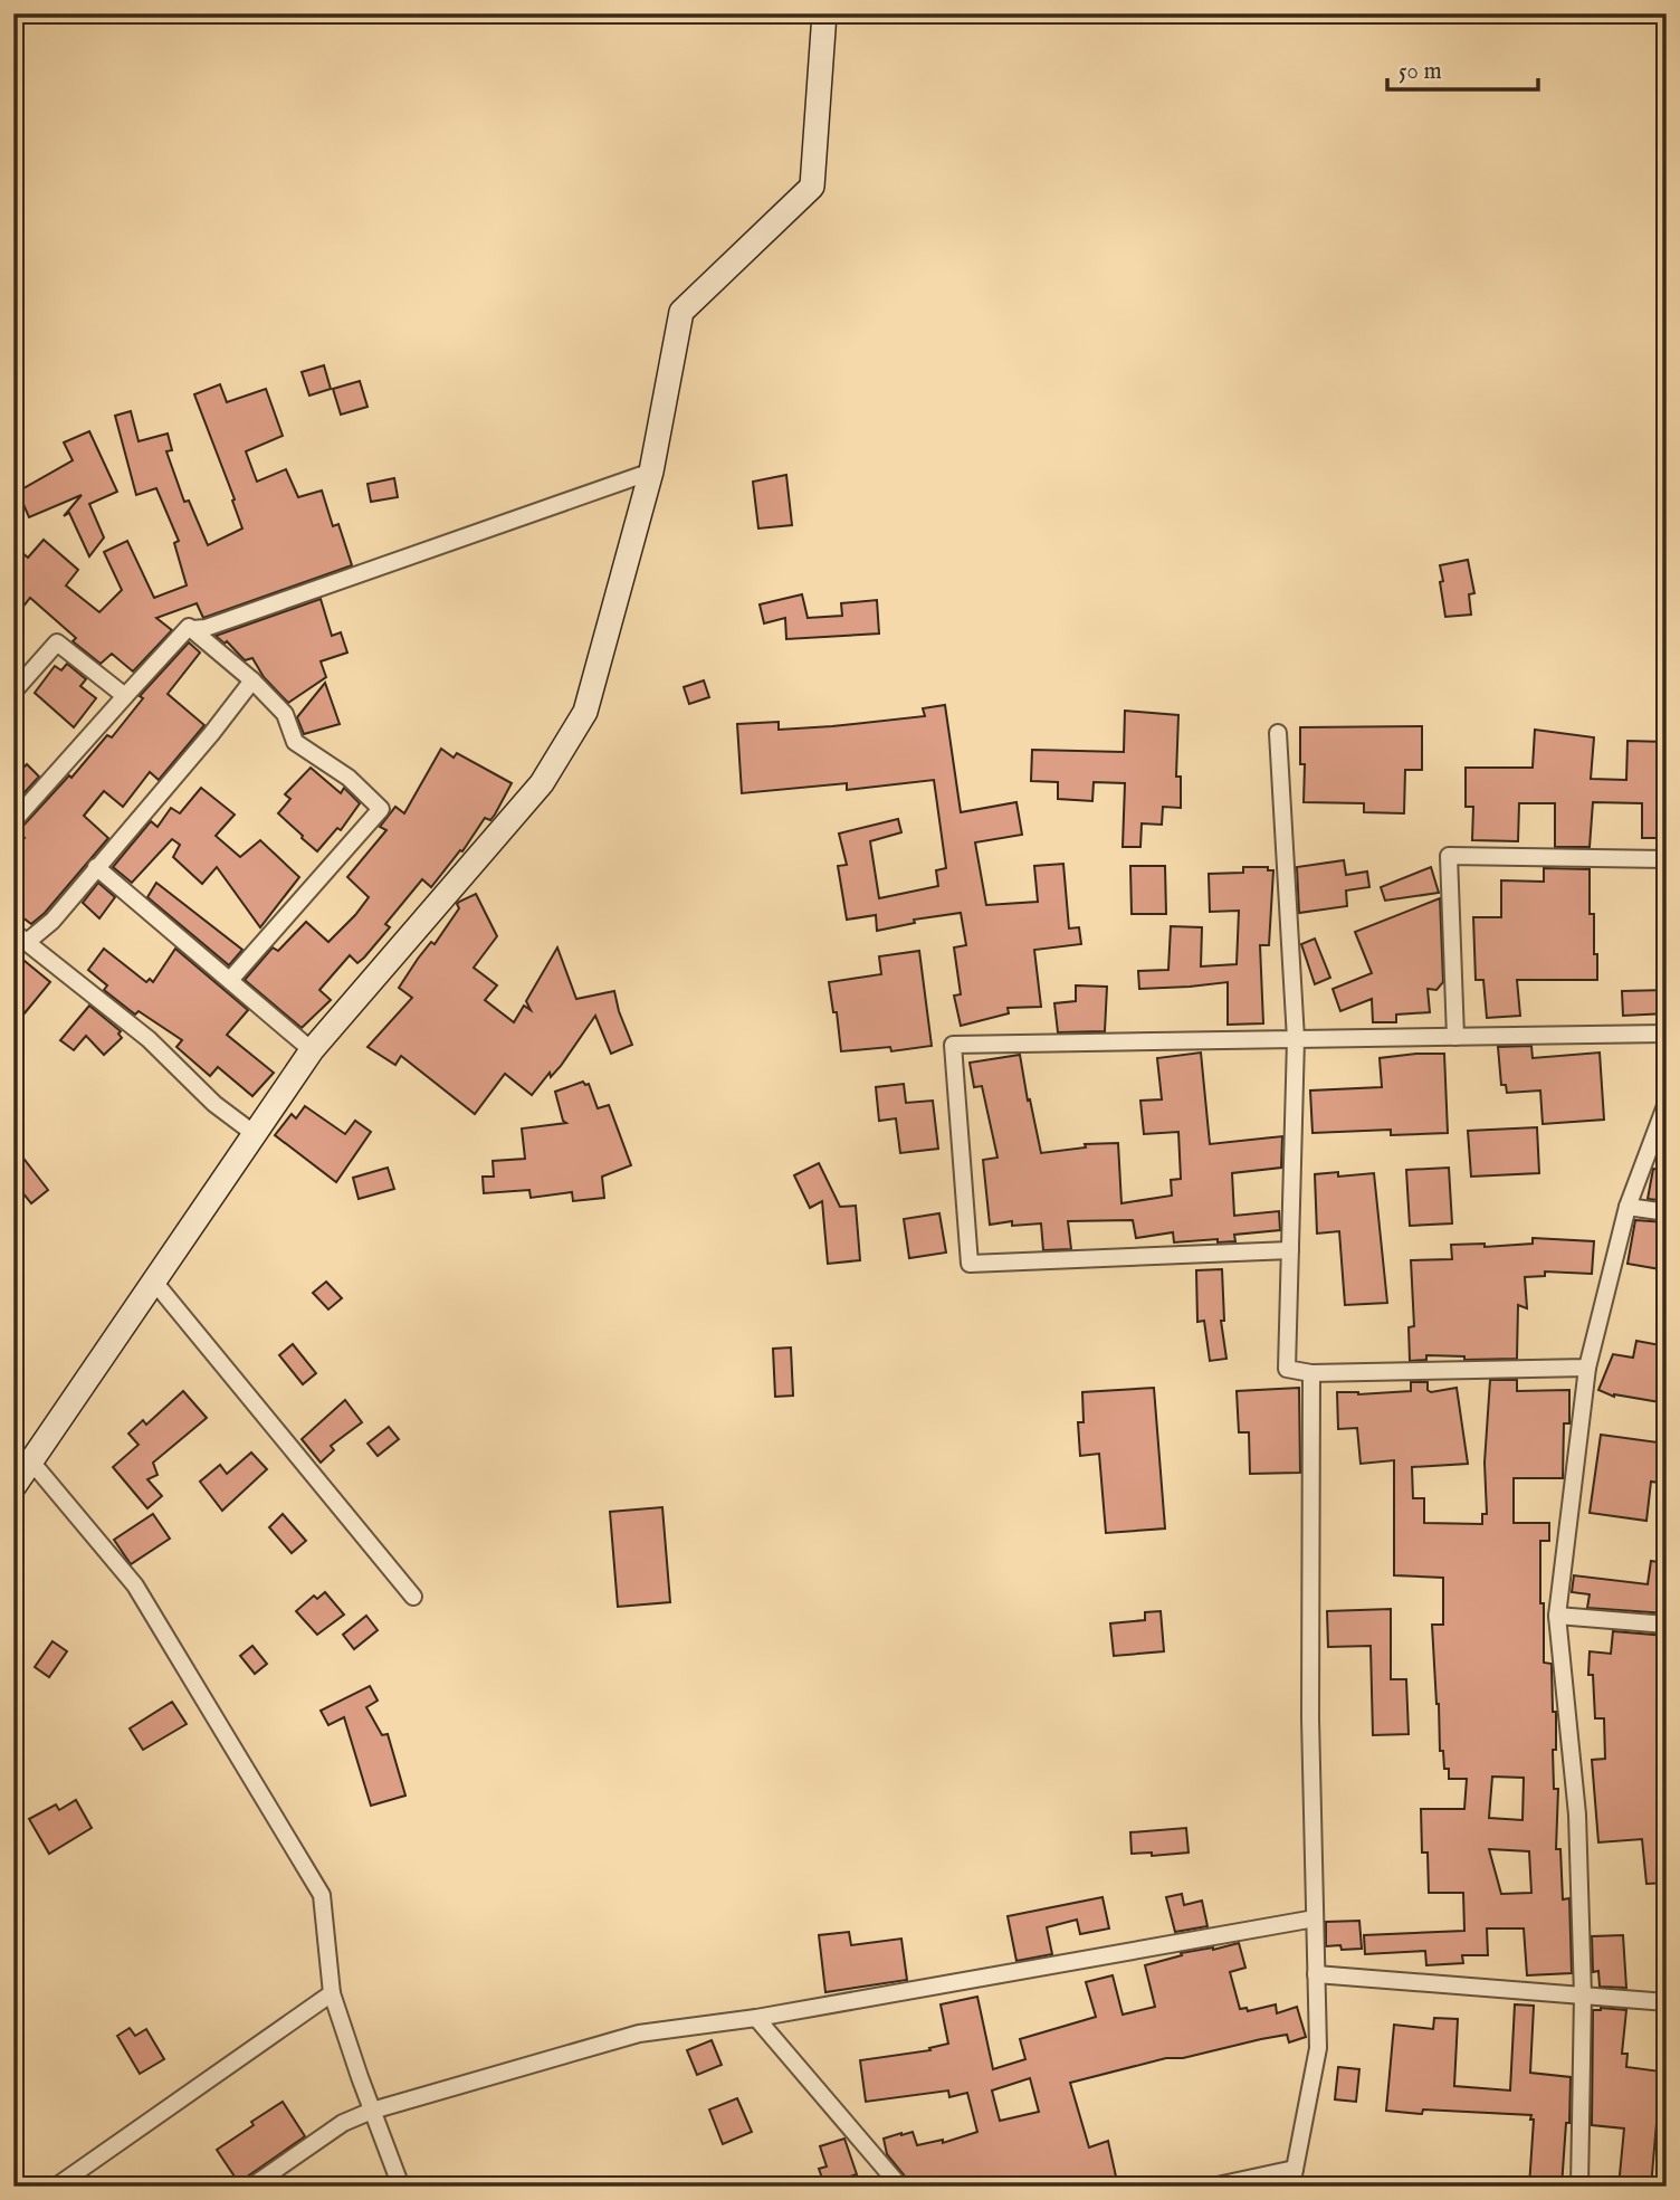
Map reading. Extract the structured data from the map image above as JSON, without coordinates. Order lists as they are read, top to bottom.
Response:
{
  "scale_bar": "50 m"
}
